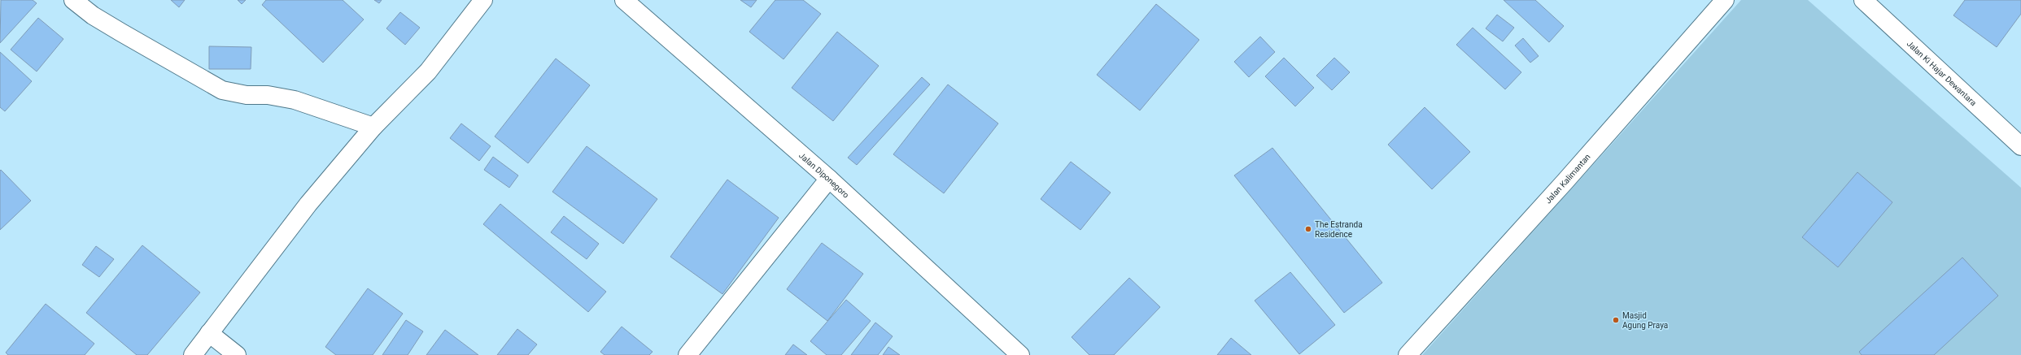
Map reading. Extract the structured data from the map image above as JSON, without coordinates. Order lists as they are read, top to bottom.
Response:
{
  "streets": {
    "street": ["Jalan Ki Hajar Dewantara", "Jalan Diponegoro", "Jalan Kalimantan"]
  },
  "places": ["The Estranda Residence", "Masjid Agung Praya"]
}
